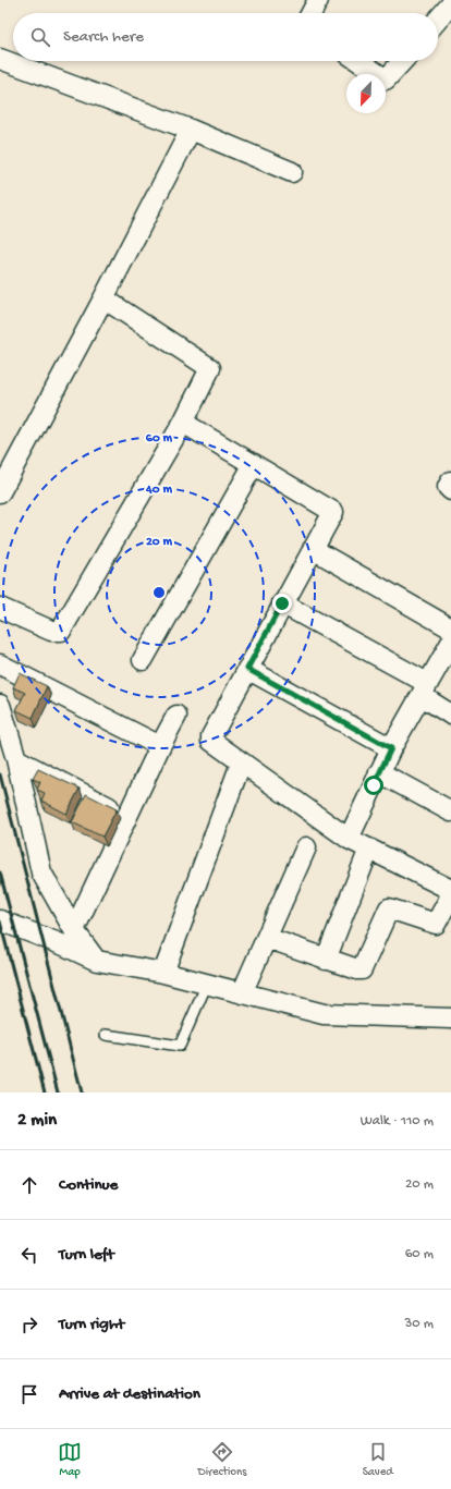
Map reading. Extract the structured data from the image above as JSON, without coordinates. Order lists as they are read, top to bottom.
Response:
{
  "north": "bottom left",
  "page": {
    "search": "Search here",
    "heading": ["2 min", "Walk · 110 m"],
    "list": [
      ["Continue", "20 m"],
      ["Turn left", "60 m"],
      ["Turn right", "30 m"],
      "Arrive at destination"
    ],
    "nav": ["Map", "Directions", "Saved"]
  },
  "rings": ["60 m", "40 m", "20 m"]
}
